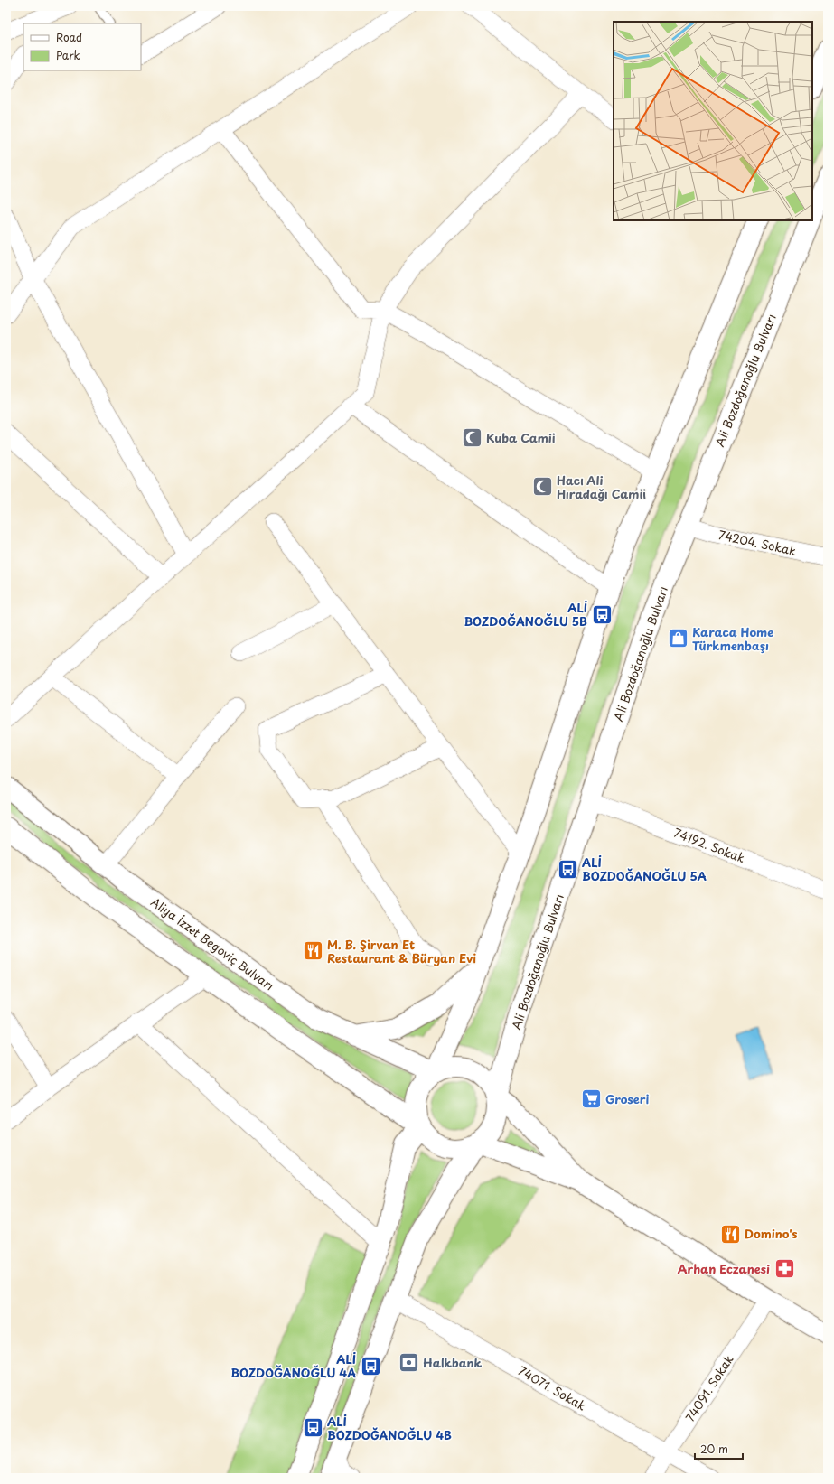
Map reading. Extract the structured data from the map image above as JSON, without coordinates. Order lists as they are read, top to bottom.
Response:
{
  "streets": {
    "main road": ["Ali Bozdoğanoğlu Bulvarı", "Aliya İzzet Begoviç Bulvarı"],
    "street": [
      "74204. Sokak",
      "74192. Sokak",
      "74071. Sokak",
      "74091. Sokak"
    ]
  },
  "crossings": [
    ["Ali Bozdoğanoğlu Bulvarı", "74204. Sokak"],
    ["Ali Bozdoğanoğlu Bulvarı", "74192. Sokak"],
    ["Ali Bozdoğanoğlu Bulvarı", "Aliya İzzet Begoviç Bulvarı"],
    ["74071. Sokak", "74091. Sokak"]
  ],
  "places": {
    "mosque": ["Kuba Camii", "Hacı Ali Hıradağı Camii"],
    "bus stop": [
      "ALİ BOZDOĞANOĞLU 5B",
      "ALİ BOZDOĞANOĞLU 5A",
      "ALİ BOZDOĞANOĞLU 4A",
      "ALİ BOZDOĞANOĞLU 4B"
    ],
    "shop": ["Karaca Home Türkmenbaşı"],
    "restaurant": ["M. B. Şirvan Et Restaurant & Büryan Evi", "Domino's"],
    "supermarket": ["Groseri"],
    "pharmacy": ["Arhan Eczanesi"],
    "bank": ["Halkbank"]
  },
  "legend": ["Road", "Park"],
  "scale_bar": "20 m"
}
